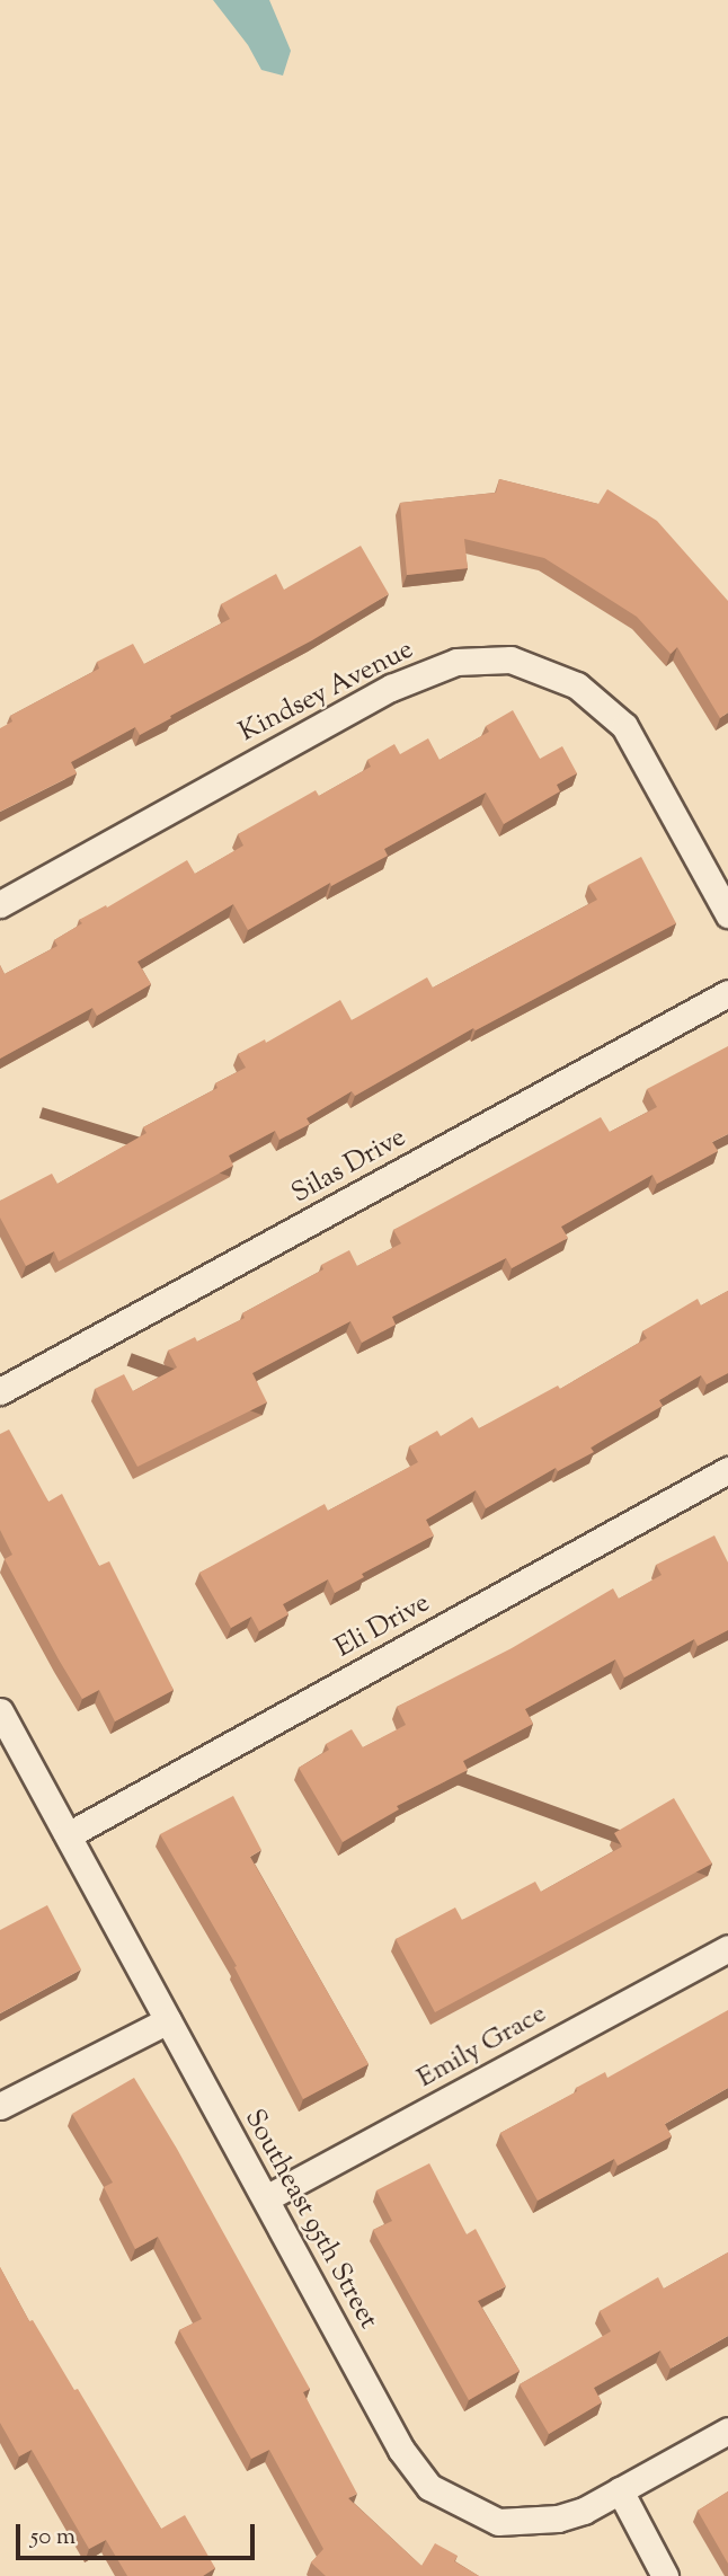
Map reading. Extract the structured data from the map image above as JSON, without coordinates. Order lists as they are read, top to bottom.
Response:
{
  "streets": {
    "street": [
      "Kindsey Avenue",
      "Silas Drive",
      "Eli Drive",
      "Emily Grace",
      "Southeast 95th Street"
    ]
  },
  "crossings": [
    ["Eli Drive", "Southeast 95th Street"],
    ["Emily Grace", "Southeast 95th Street"]
  ],
  "scale_bar": "50 m"
}
